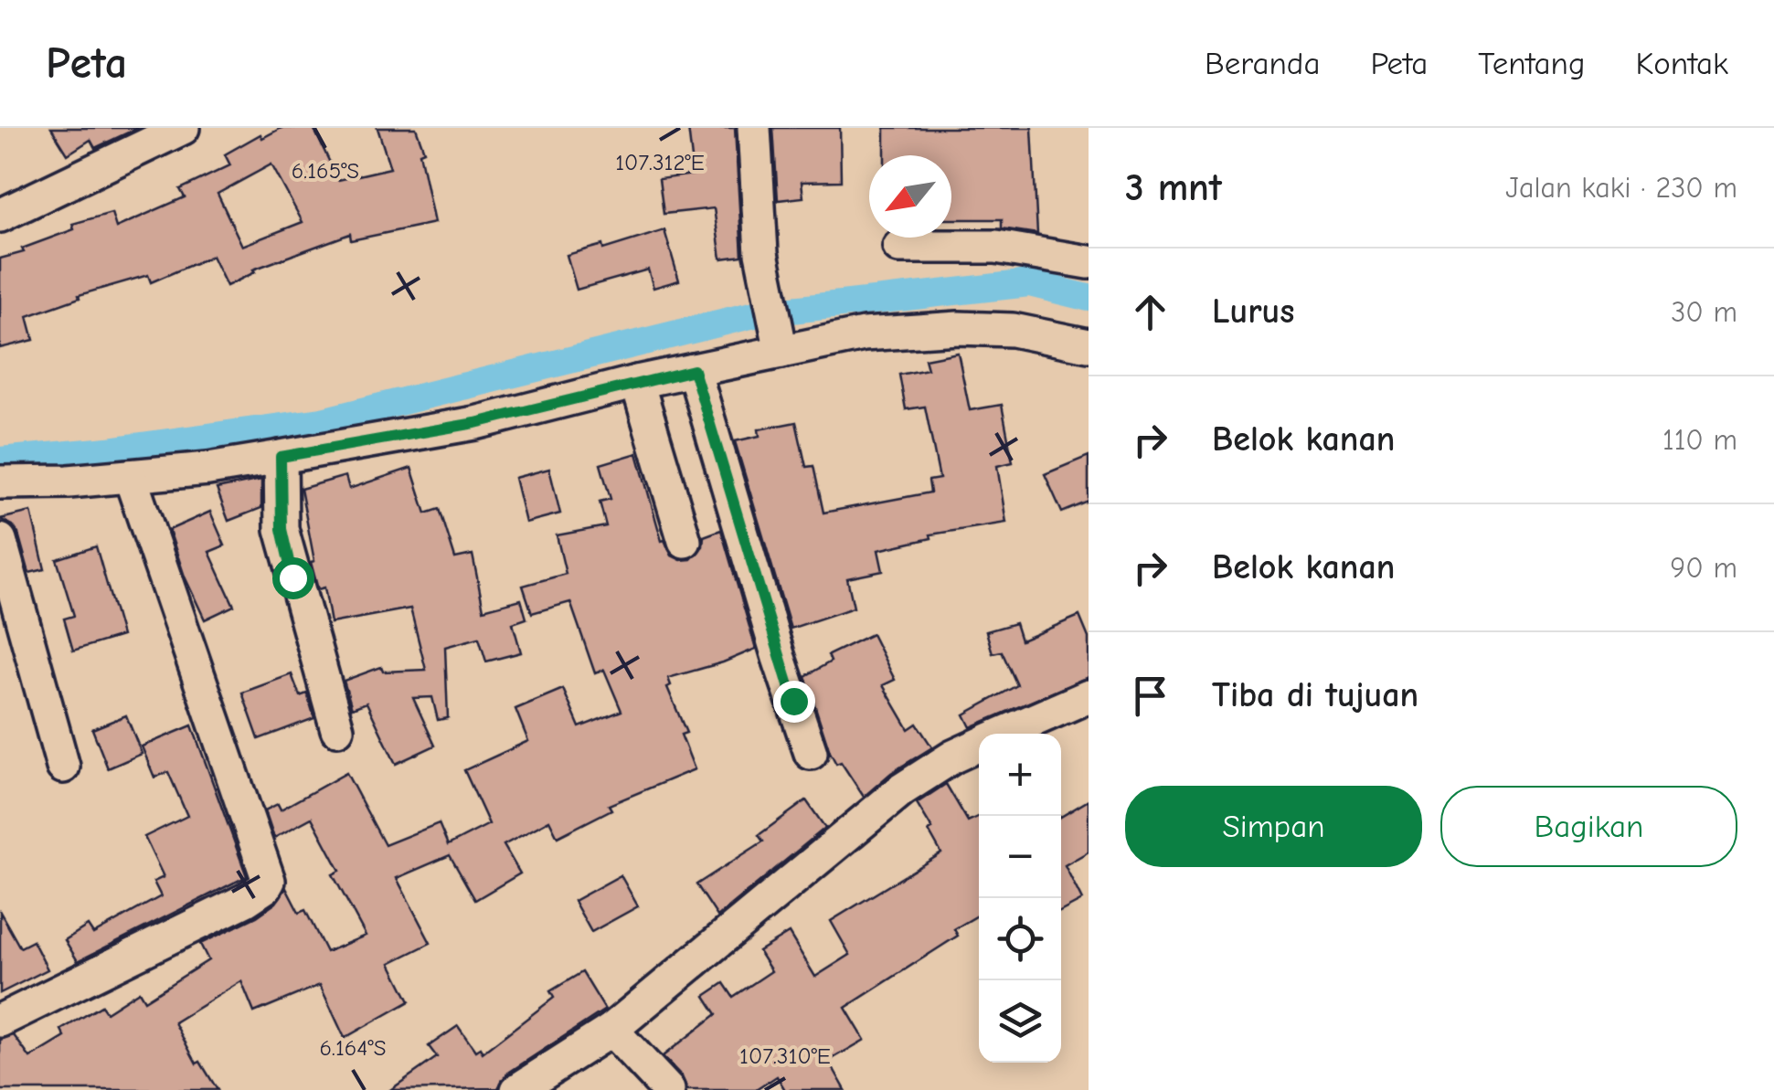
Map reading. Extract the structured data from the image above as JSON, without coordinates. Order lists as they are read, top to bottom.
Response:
{
  "north": "bottom left",
  "page": {
    "header": "Peta",
    "nav": [
      "Beranda",
      "Peta",
      "Tentang",
      "Kontak"
    ],
    "heading": ["3 mnt", "Jalan kaki · 230 m"],
    "list": [
      ["Lurus", "30 m"],
      ["Belok kanan", "110 m"],
      ["Belok kanan", "90 m"],
      "Tiba di tujuan"
    ],
    "map_buttons": ["+", "−"],
    "buttons": ["Simpan", "Bagikan"]
  },
  "coordinates": [
    "107.312°E",
    "6.165°S",
    "6.164°S",
    "107.310°E"
  ]
}
